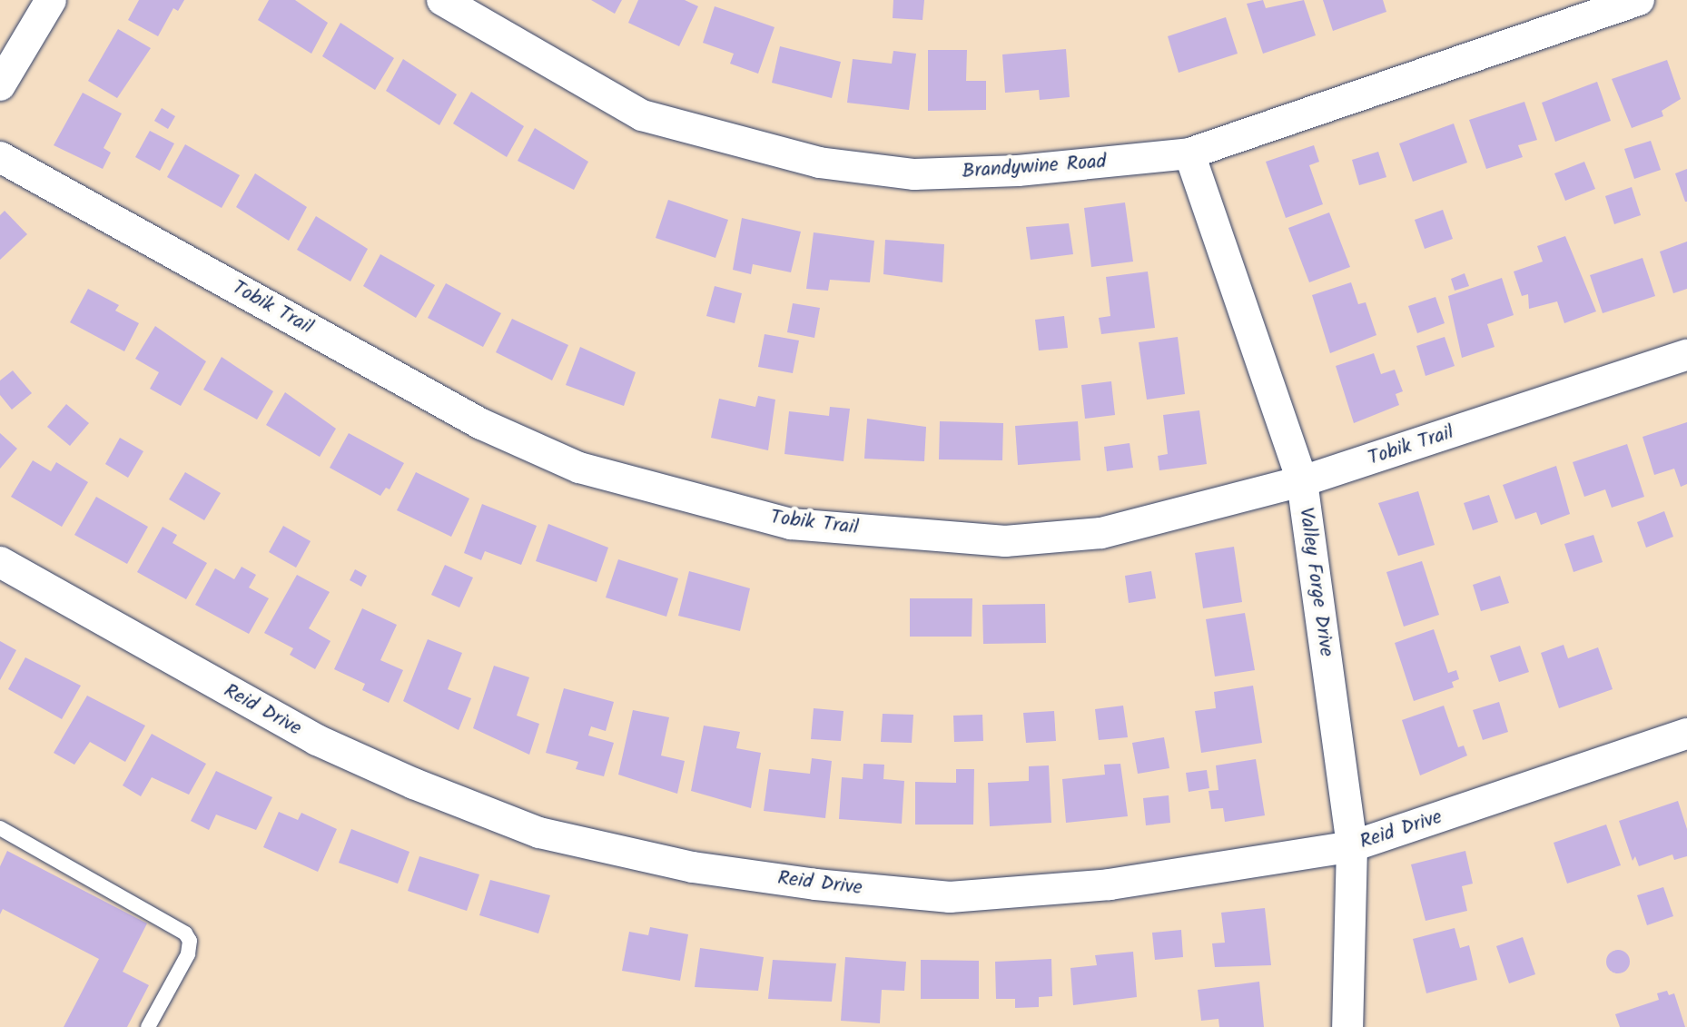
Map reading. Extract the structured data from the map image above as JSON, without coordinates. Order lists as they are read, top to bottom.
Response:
{
  "streets": {
    "street": [
      "Brandywine Road",
      "Tobik Trail",
      "Valley Forge Drive",
      "Reid Drive"
    ]
  },
  "crossings": [
    ["Brandywine Road", "Valley Forge Drive"],
    ["Tobik Trail", "Valley Forge Drive"],
    ["Valley Forge Drive", "Reid Drive"]
  ]
}
